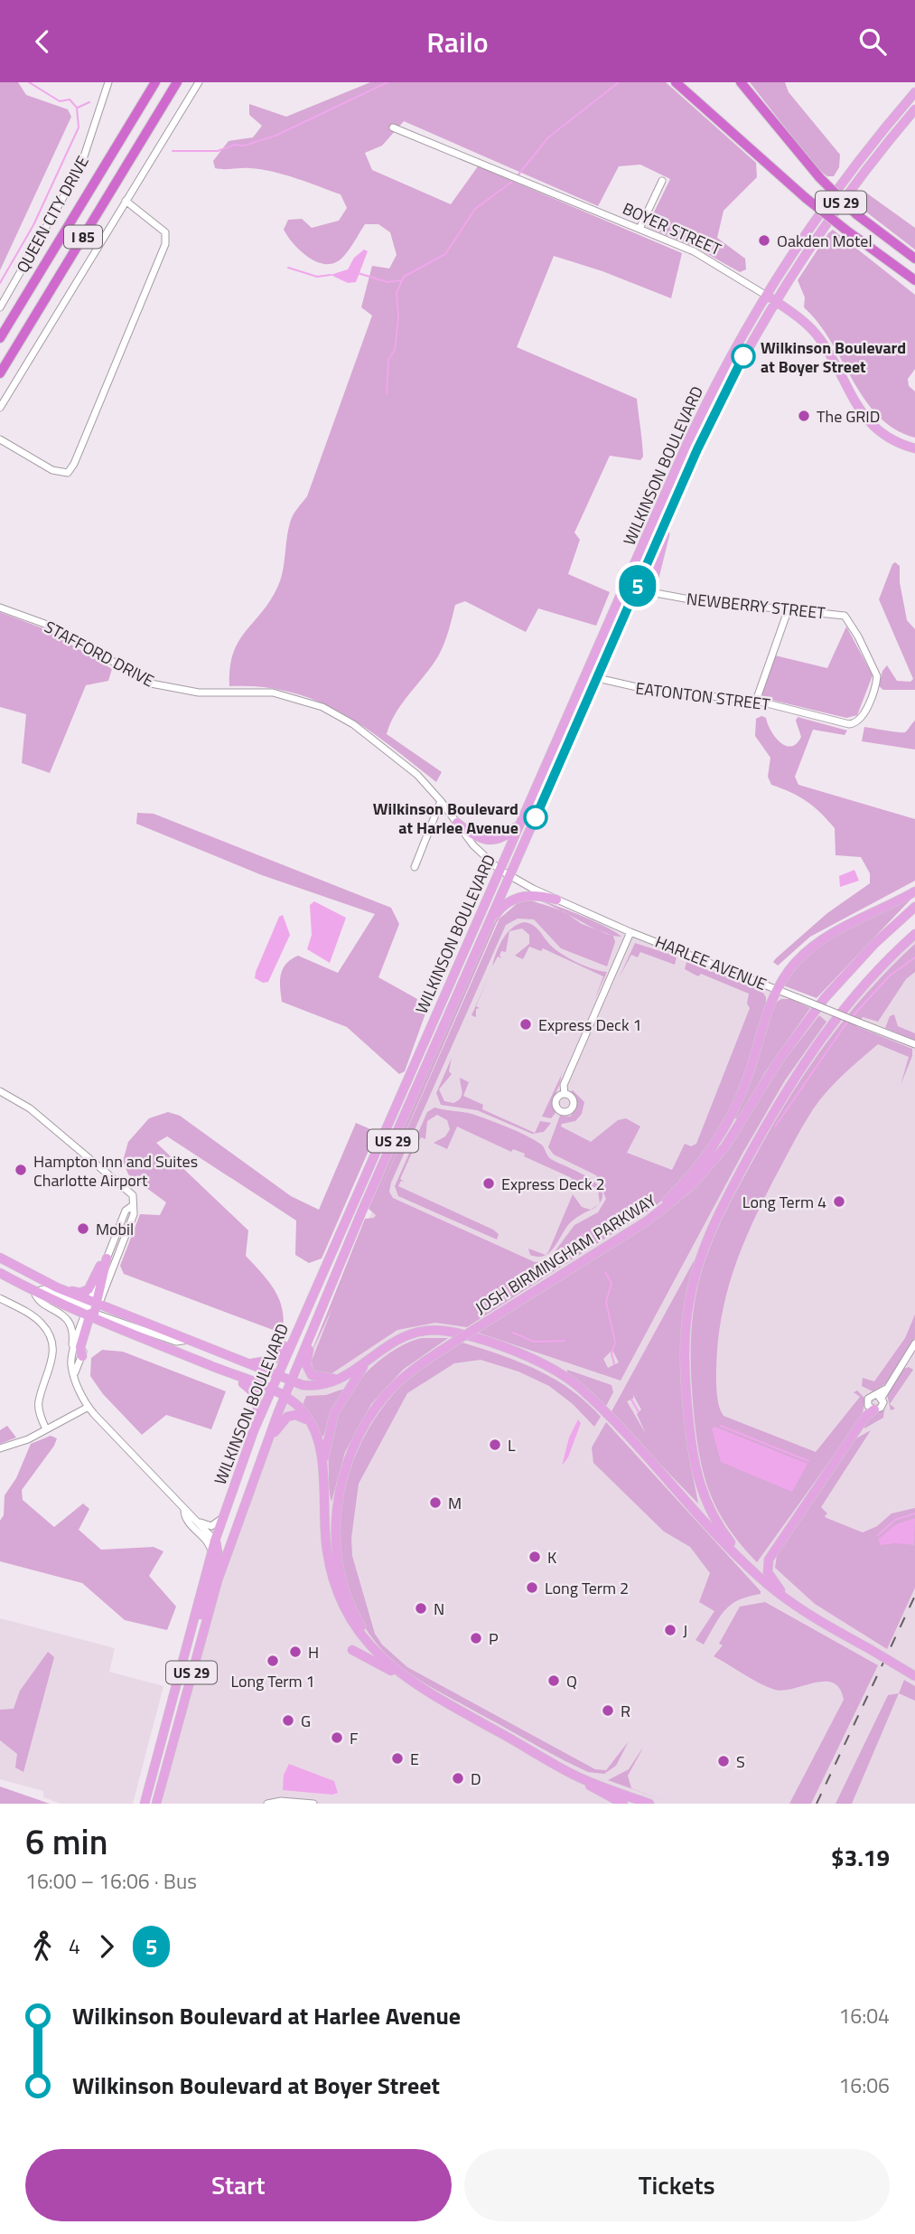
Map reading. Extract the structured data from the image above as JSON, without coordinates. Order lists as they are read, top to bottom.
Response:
{
  "streets": {
    "highway": ["I 85"],
    "main road": [
      "US 29",
      "BOYER STREET",
      "WILKINSON BOULEVARD",
      "JOSH BIRMINGHAM PARKWAY"
    ],
    "street": [
      "QUEEN CITY DRIVE",
      "NEWBERRY STREET",
      "STAFFORD DRIVE",
      "EATONTON STREET",
      "HARLEE AVENUE"
    ]
  },
  "crossings": [
    ["BOYER STREET", "WILKINSON BOULEVARD"],
    ["WILKINSON BOULEVARD", "NEWBERRY STREET"],
    ["WILKINSON BOULEVARD", "STAFFORD DRIVE"],
    ["WILKINSON BOULEVARD", "EATONTON STREET"],
    ["WILKINSON BOULEVARD", "HARLEE AVENUE"],
    ["NEWBERRY STREET", "EATONTON STREET"],
    ["STAFFORD DRIVE", "HARLEE AVENUE"]
  ],
  "places": [
    "Oakden Motel",
    "Wilkinson Boulevard at Boyer Street",
    "The GRID",
    "Wilkinson Boulevard at Harlee Avenue",
    "Express Deck 1",
    "Hampton Inn and Suites Charlotte Airport",
    "Express Deck 2",
    "Long Term 4",
    "Mobil",
    "L",
    "M",
    "K",
    "Long Term 2",
    "N",
    "J",
    "P",
    "H",
    "Long Term 1",
    "Q",
    "R",
    "G",
    "F",
    "E",
    "S",
    "D"
  ],
  "lines": ["bus line 5"],
  "page": {
    "header": "Railo",
    "on_map": "5",
    "heading": ["6 min", "16:00 – 16:06 · Bus", "$3.19"],
    "legs": ["4", "5"],
    "list": [
      {
        "name": "Wilkinson Boulevard at Harlee Avenue",
        "value": "16:04"
      },
      {
        "name": "Wilkinson Boulevard at Boyer Street",
        "value": "16:06"
      }
    ],
    "buttons": ["Start", "Tickets"]
  }
}
